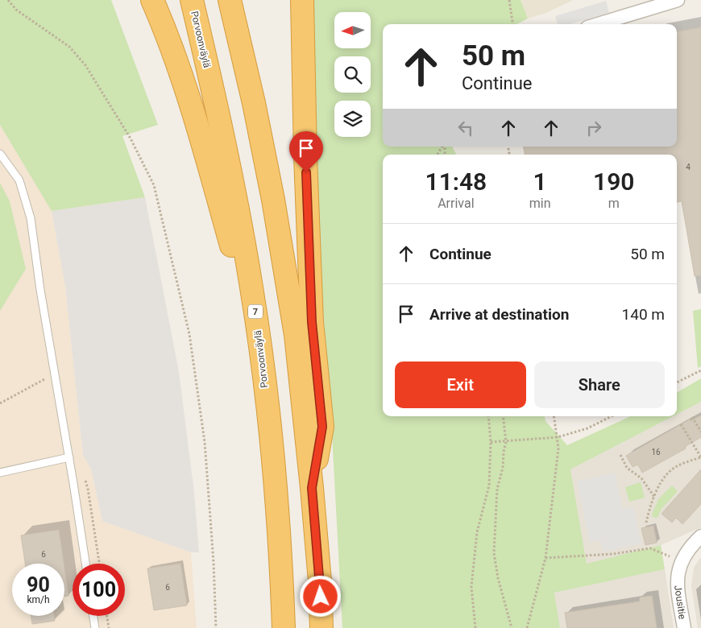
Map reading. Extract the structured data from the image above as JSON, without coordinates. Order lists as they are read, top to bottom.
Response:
{
  "streets": {
    "highway": ["Porvoonväylä", "7"],
    "street": ["Jousitie"]
  },
  "house_numbers": [
    "4",
    "16",
    "6",
    "6"
  ],
  "north": "left",
  "page": {
    "turn": ["50 m", "Continue"],
    "eta": [
      "11:48",
      "Arrival",
      "1",
      "min",
      "190",
      "m"
    ],
    "list": [
      {
        "name": "Continue",
        "value": "50 m"
      },
      {
        "name": "Arrive at destination",
        "value": "140 m"
      }
    ],
    "buttons": ["Exit", "Share"],
    "speed": "90 km/h",
    "limit": "100"
  }
}
